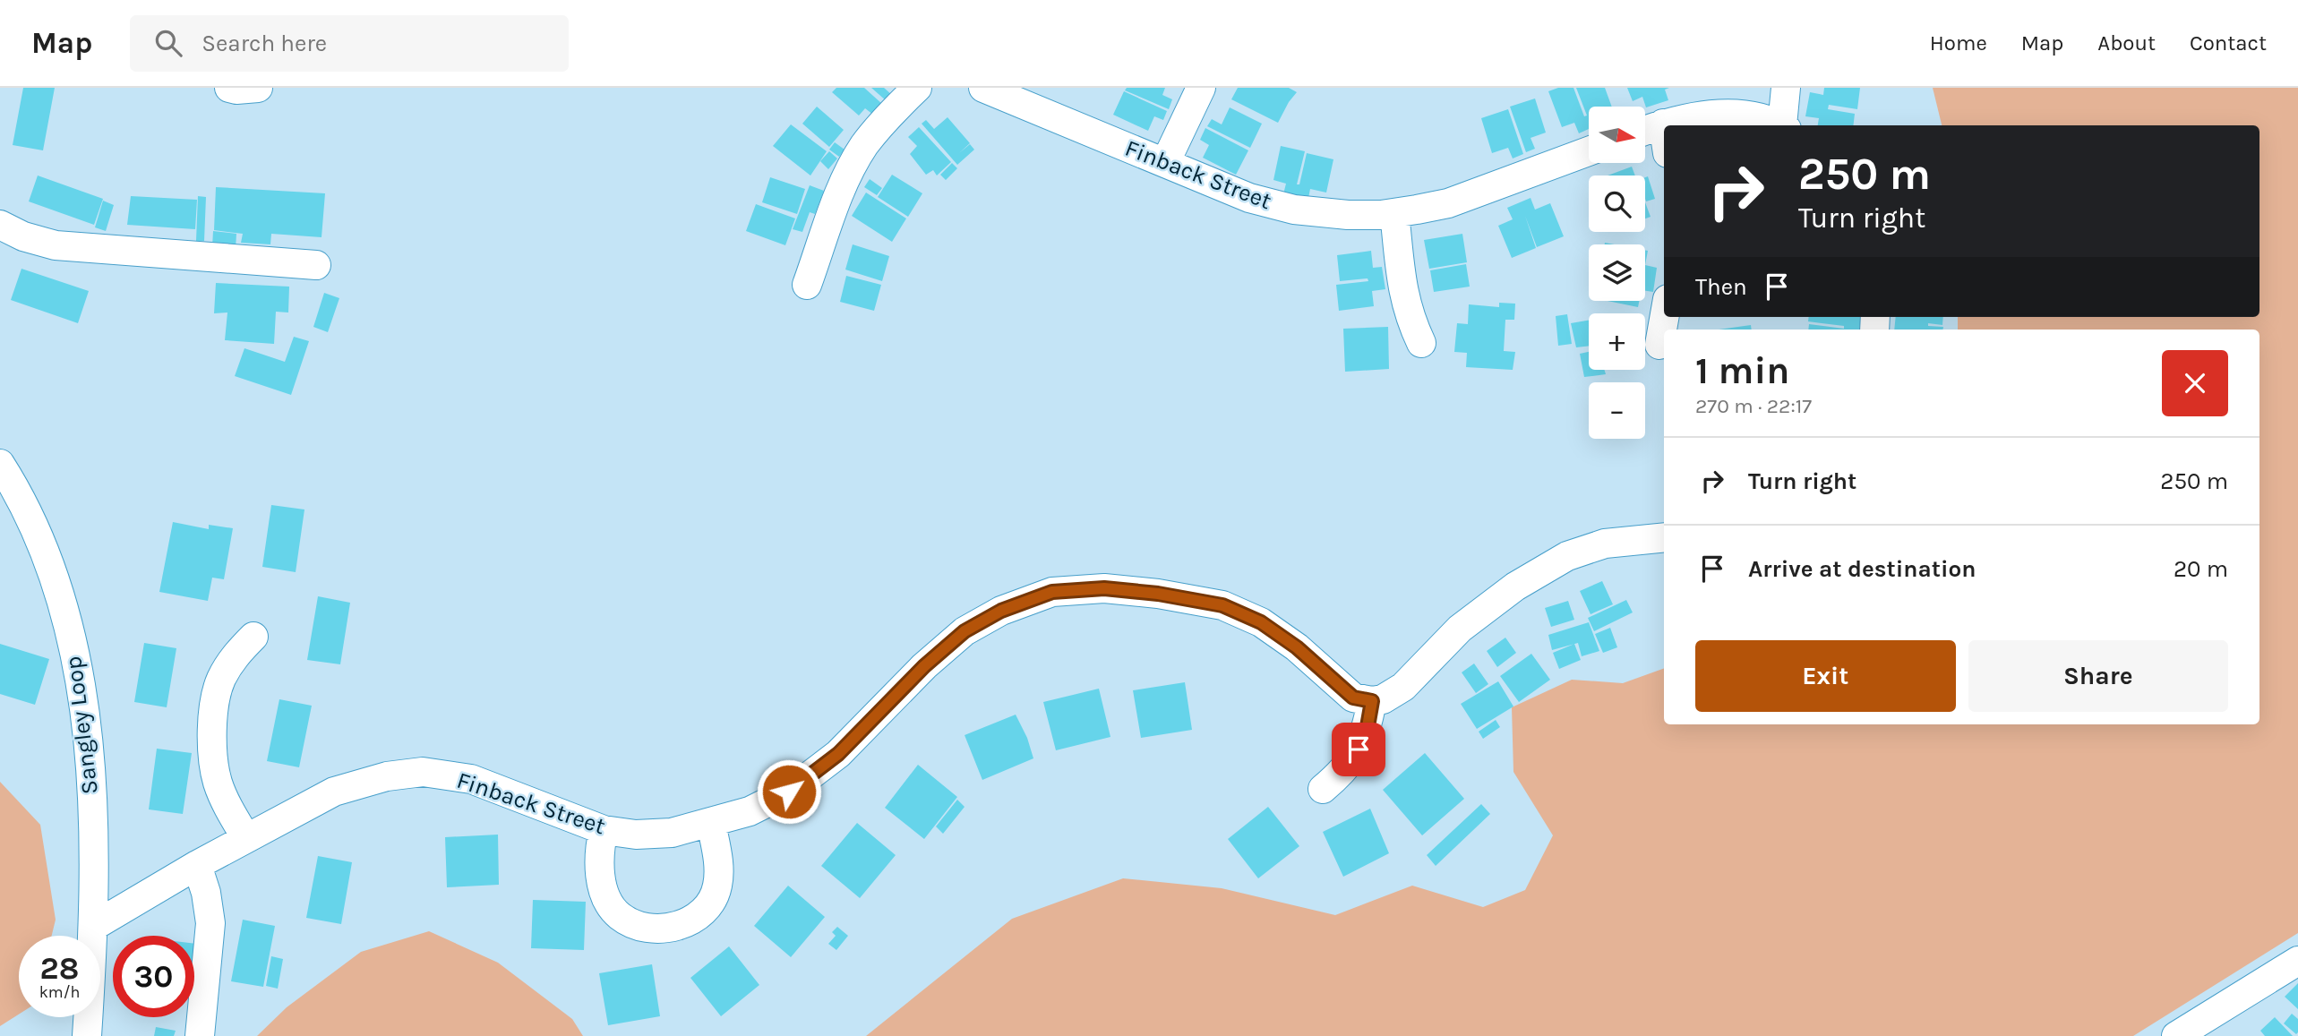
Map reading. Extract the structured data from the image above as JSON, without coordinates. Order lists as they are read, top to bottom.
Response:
{
  "streets": {
    "street": ["Finback Street", "Sangley Loop"]
  },
  "crossings": [
    ["Finback Street", "Sangley Loop"]
  ],
  "north": "right",
  "page": {
    "header": "Map",
    "search": "Search here",
    "nav": [
      "Home",
      "Map",
      "About",
      "Contact"
    ],
    "map_buttons": ["+", "−"],
    "turn": ["250 m", "Turn right"],
    "then": "Then",
    "heading": ["1 min", "270 m · 22:17"],
    "list": [
      {
        "name": "Turn right",
        "value": "250 m"
      },
      {
        "name": "Arrive at destination",
        "value": "20 m"
      }
    ],
    "buttons": ["Exit", "Share"],
    "speed": "28 km/h",
    "limit": "30"
  }
}
